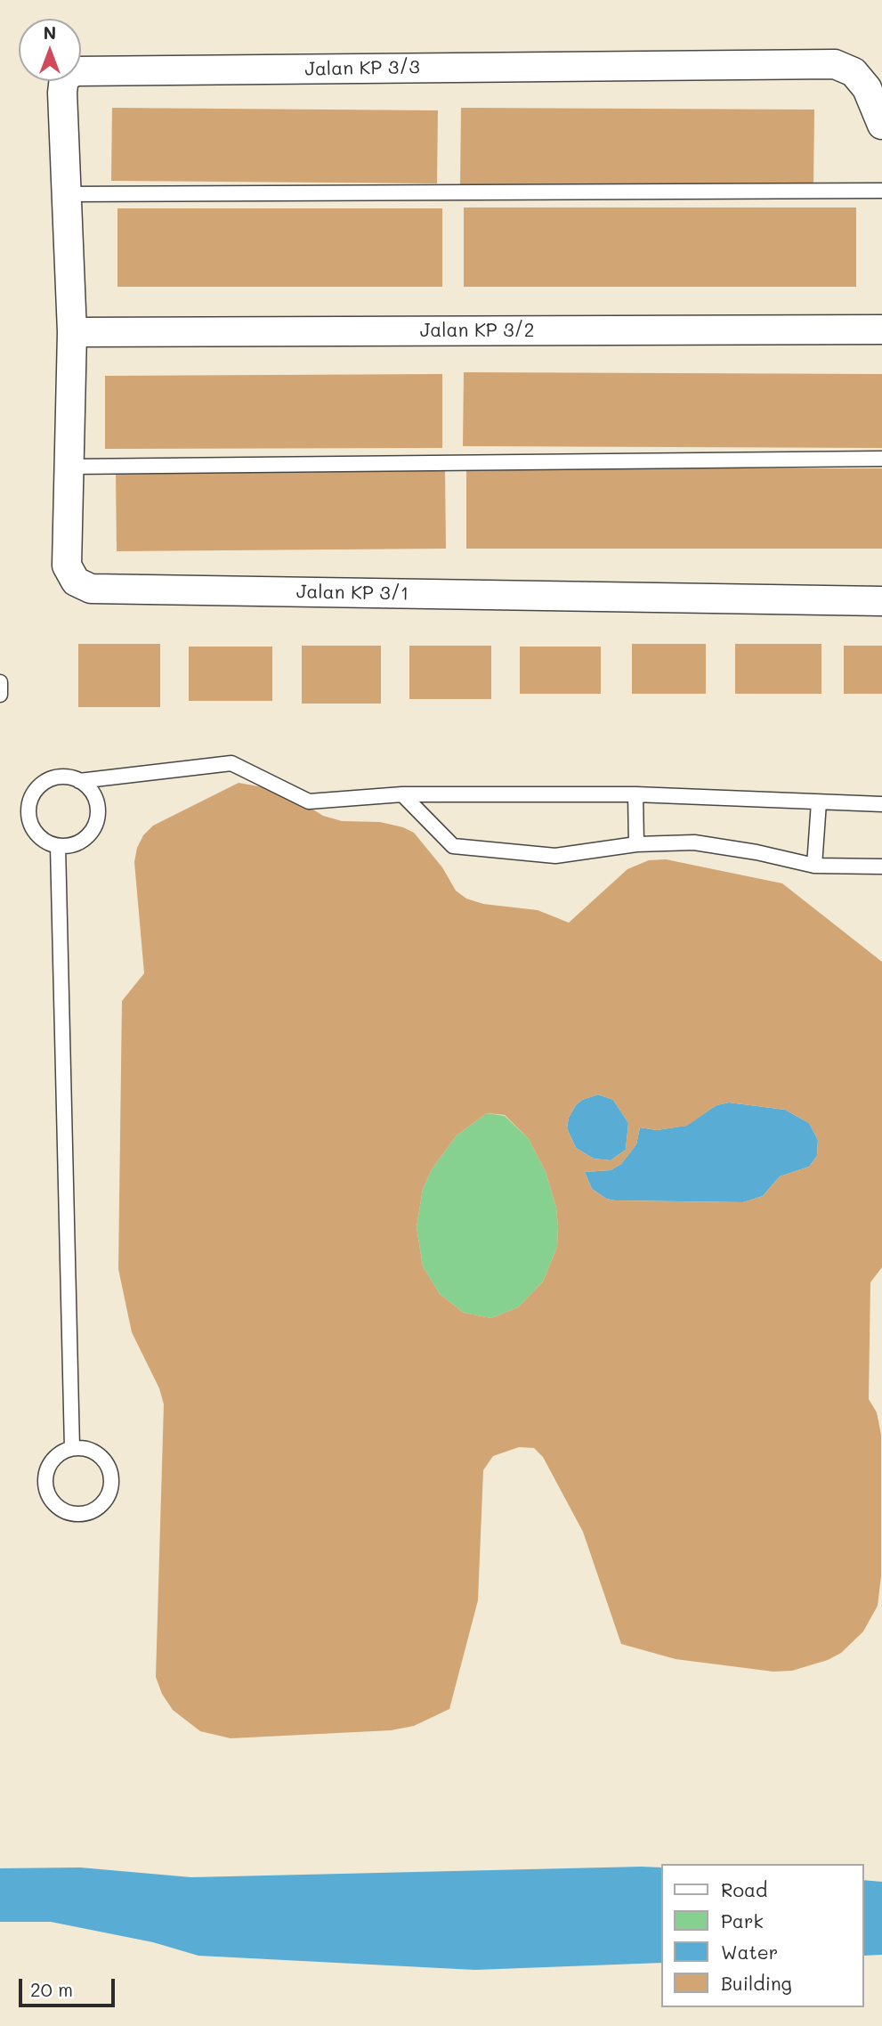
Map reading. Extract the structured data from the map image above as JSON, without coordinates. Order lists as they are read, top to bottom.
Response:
{
  "streets": {
    "street": ["Jalan KP 3/3", "Jalan KP 3/2", "Jalan KP 3/1"]
  },
  "crossings": [
    ["Jalan KP 3/3", "Jalan KP 3/2"],
    ["Jalan KP 3/3", "Jalan KP 3/1"],
    ["Jalan KP 3/2", "Jalan KP 3/1"]
  ],
  "legend": [
    "Road",
    "Park",
    "Water",
    "Building"
  ],
  "scale_bar": "20 m",
  "north": "top"
}
